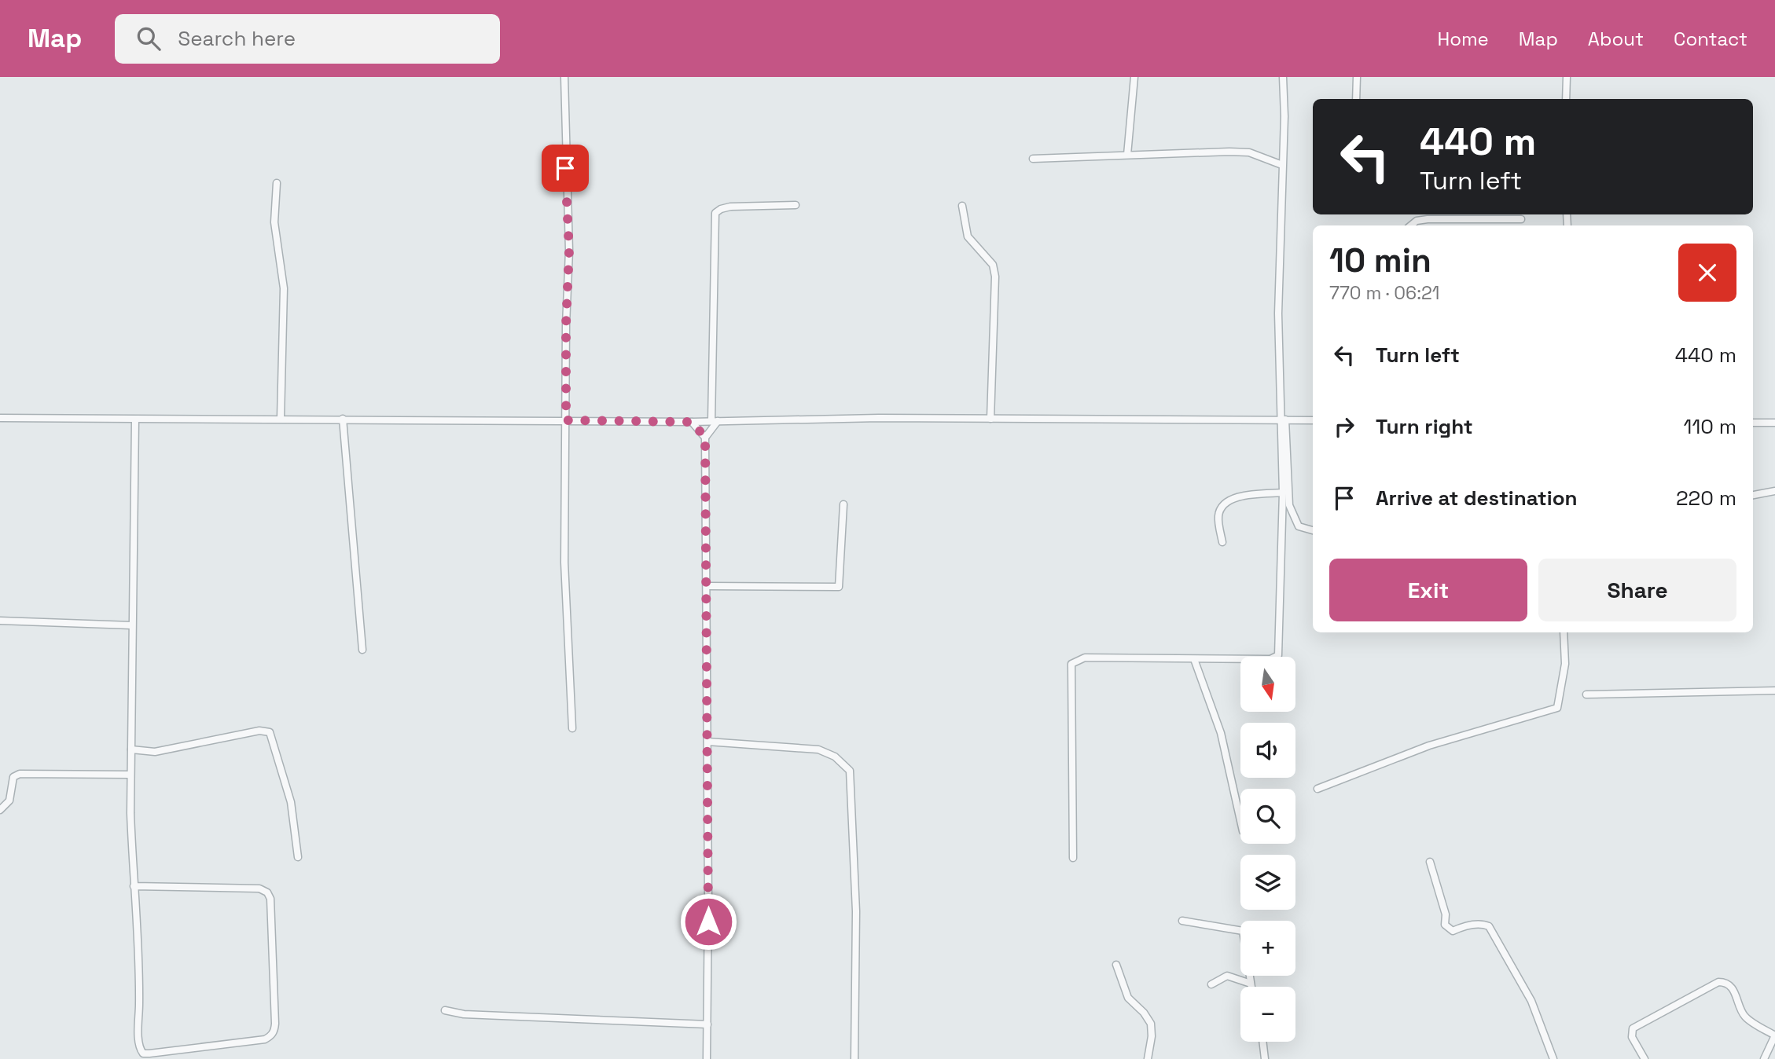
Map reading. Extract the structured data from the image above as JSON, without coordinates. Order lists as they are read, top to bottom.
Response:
{
  "north": "bottom",
  "page": {
    "header": "Map",
    "search": "Search here",
    "nav": [
      "Home",
      "Map",
      "About",
      "Contact"
    ],
    "turn": ["440 m", "Turn left"],
    "heading": ["10 min", "770 m · 06:21"],
    "list": [
      {
        "name": "Turn left",
        "value": "440 m"
      },
      {
        "name": "Turn right",
        "value": "110 m"
      },
      {
        "name": "Arrive at destination",
        "value": "220 m"
      }
    ],
    "buttons": ["Exit", "Share"],
    "map_buttons": ["+", "−"]
  }
}
